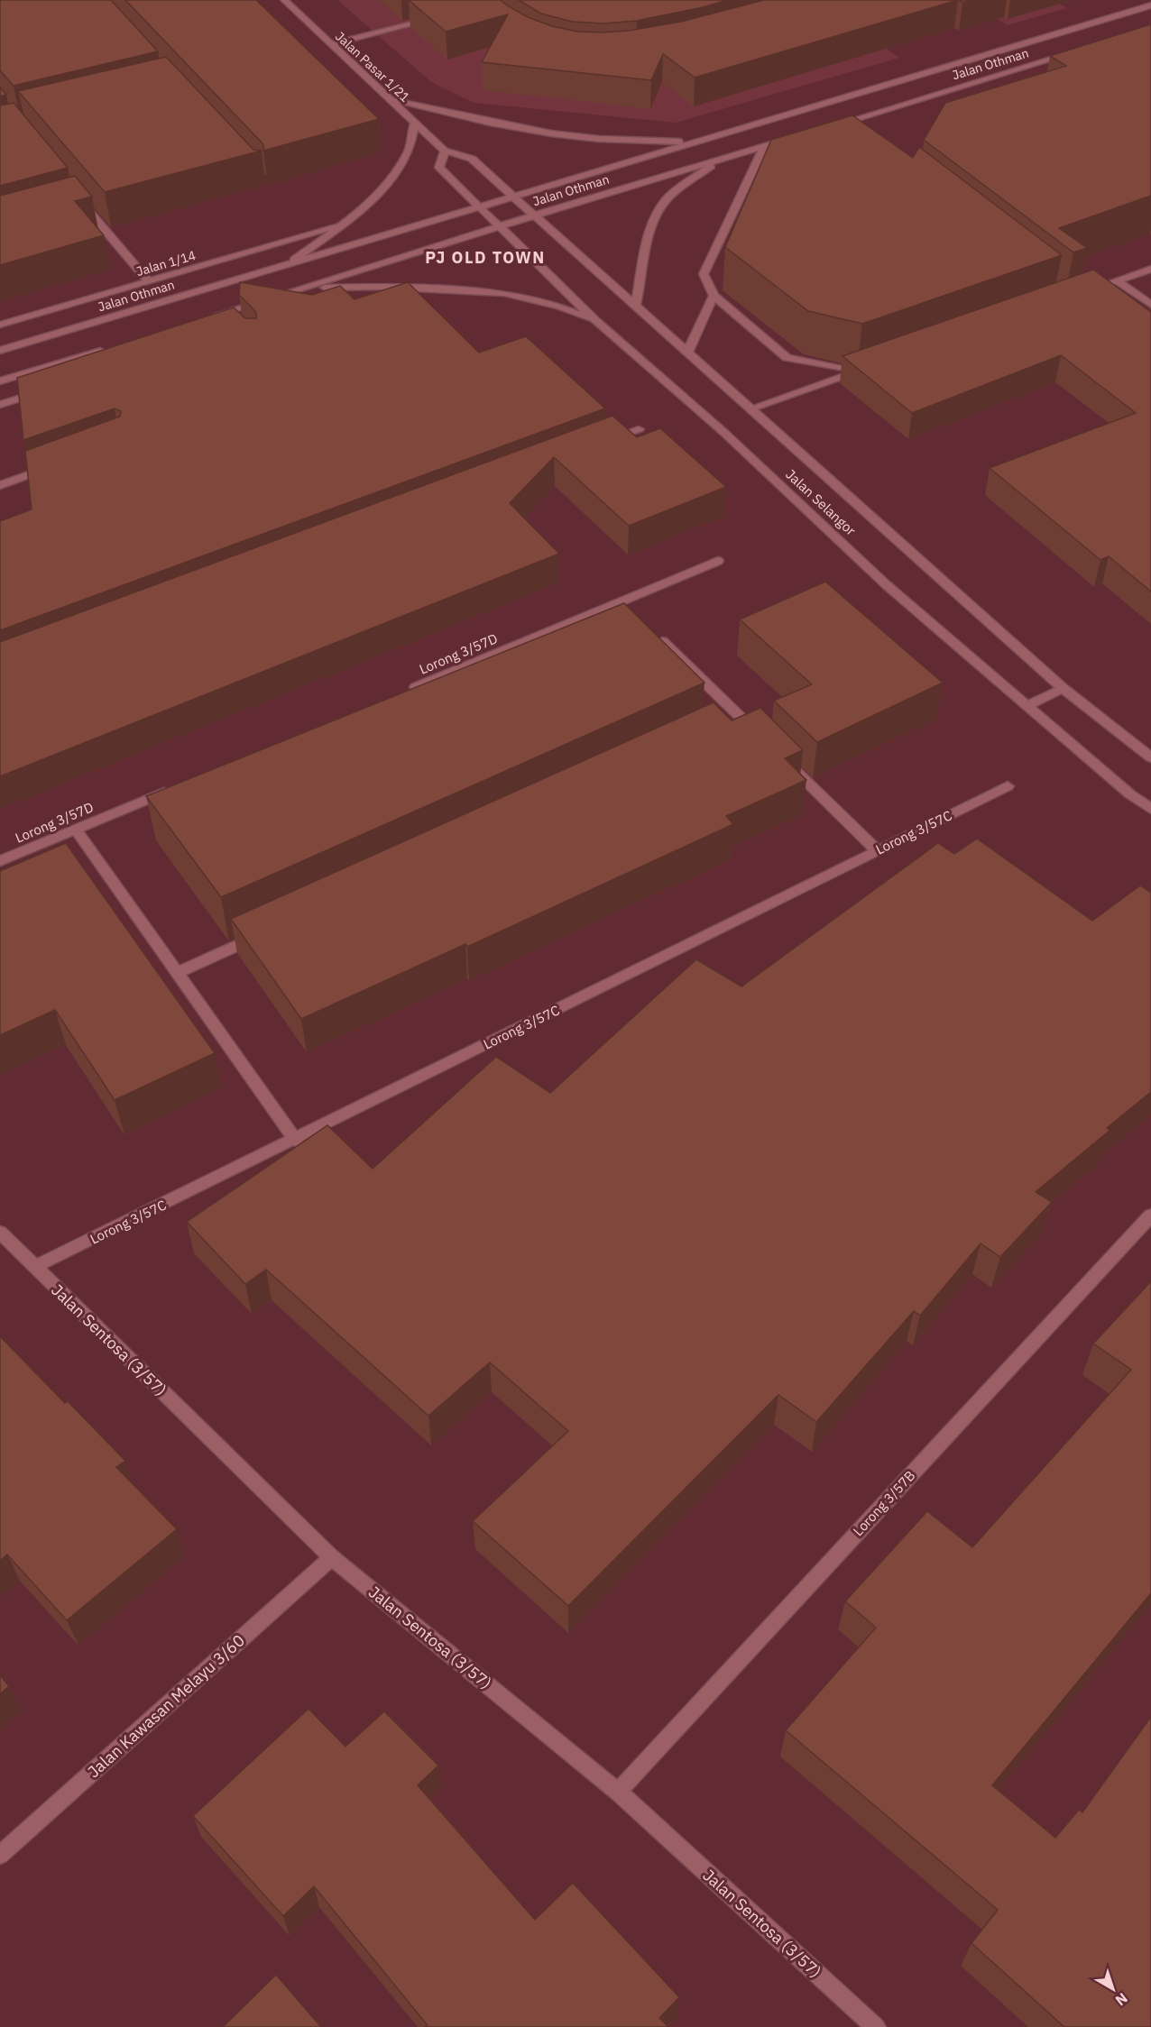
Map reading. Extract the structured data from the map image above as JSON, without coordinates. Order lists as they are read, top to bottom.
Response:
{
  "streets": {
    "main road": [
      "Jalan Othman",
      "Jalan Pasar 1/21",
      "Jalan 1/14",
      "Jalan Selangor",
      "Lorong 3/57D",
      "Lorong 3/57C",
      "Jalan Sentosa (3/57)",
      "Lorong 3/57B",
      "Jalan Kawasan Melayu 3/60"
    ]
  },
  "crossings": [
    ["Jalan Othman", "Jalan Pasar 1/21"],
    ["Jalan Othman", "Jalan Selangor"],
    ["Jalan Pasar 1/21", "Jalan Selangor"],
    ["Lorong 3/57C", "Jalan Sentosa (3/57)"],
    ["Jalan Sentosa (3/57)", "Lorong 3/57B"],
    ["Jalan Sentosa (3/57)", "Jalan Kawasan Melayu 3/60"]
  ],
  "districts": ["PJ OLD TOWN"],
  "north": "bottom right"
}
